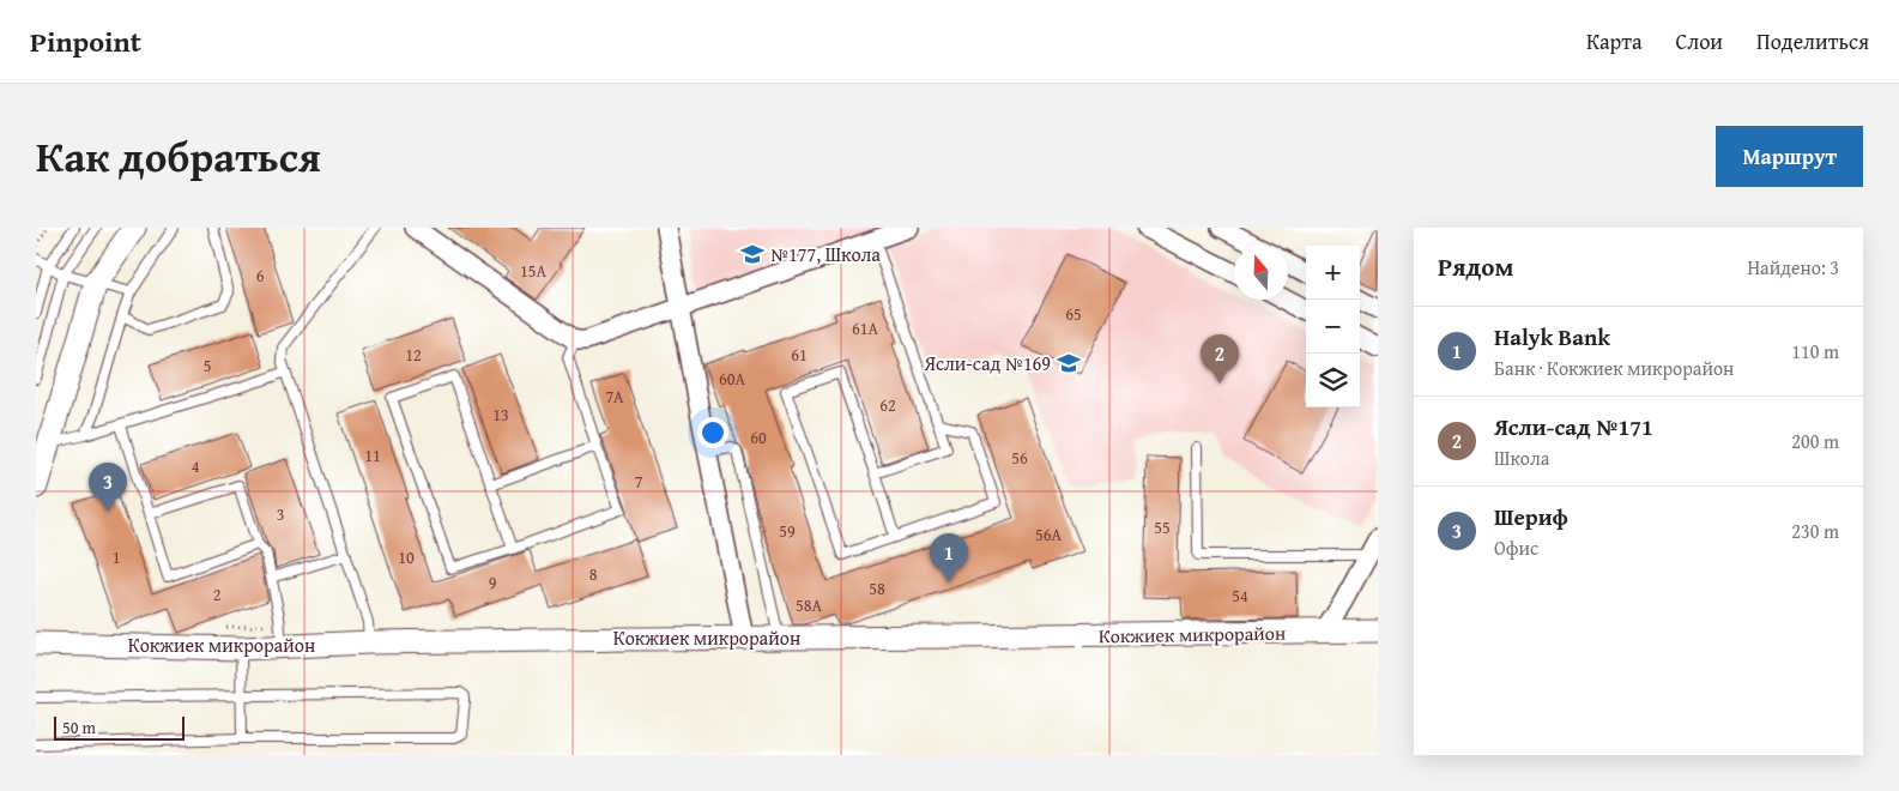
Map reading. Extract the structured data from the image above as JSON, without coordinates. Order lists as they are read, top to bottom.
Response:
{
  "streets": {
    "street": ["Кокжиек микрорайон"]
  },
  "places": {
    "school or university": ["№177, Школа", "Ясли-сад №169"]
  },
  "house_numbers": [
    "15А",
    "6",
    "65",
    "61А",
    "12",
    "61",
    "5",
    "60А",
    "7А",
    "62",
    "13",
    "60",
    "11",
    "56",
    "4",
    "7",
    "3",
    "55",
    "59",
    "56А",
    "1",
    "10",
    "8",
    "9",
    "58",
    "2",
    "54",
    "58А"
  ],
  "scale_bar": "50 m",
  "north": "top",
  "page": {
    "header": "Pinpoint",
    "nav": ["Карта", "Слои", "Поделиться"],
    "title": "Как добраться",
    "buttons": "Маршрут",
    "heading": ["Рядом", "Найдено: 3"],
    "map_buttons": ["+", "−"],
    "list": [
      {
        "mark": "1",
        "name": "Halyk Bank",
        "note": "Банк · Кокжиек микрорайон",
        "value": "110 m"
      },
      {
        "mark": "2",
        "name": "Ясли-сад №171",
        "note": "Школа",
        "value": "200 m"
      },
      {
        "mark": "3",
        "name": "Шериф",
        "note": "Офис",
        "value": "230 m"
      }
    ],
    "pins": ["2", "3", "1"],
    "scale": "50 m"
  }
}
